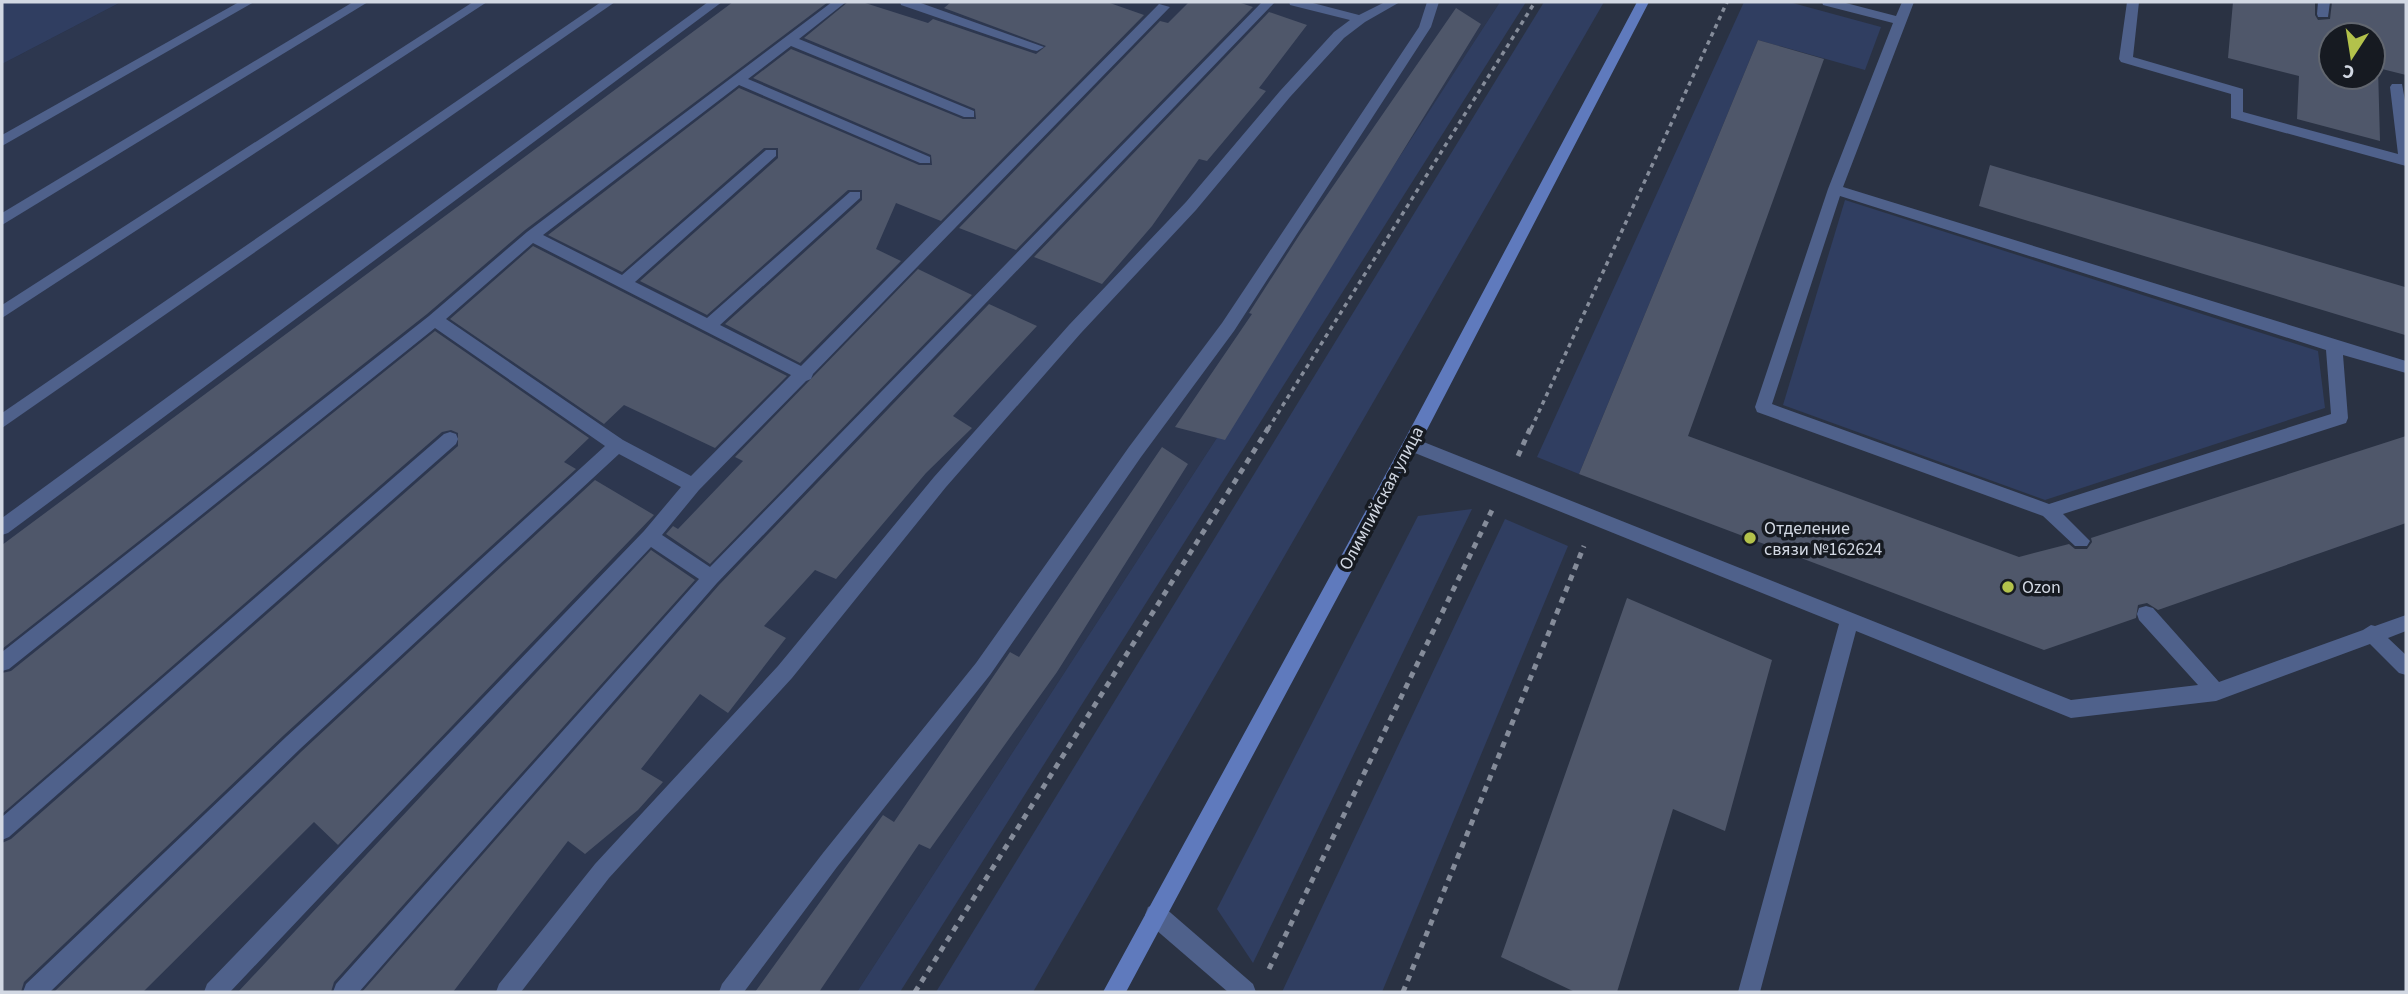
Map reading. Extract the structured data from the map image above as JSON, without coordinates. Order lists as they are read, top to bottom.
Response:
{
  "streets": {
    "main road": ["Олимпийская улица"]
  },
  "places": ["Отделение связи №162624", "Ozon"],
  "north": "bottom"
}
